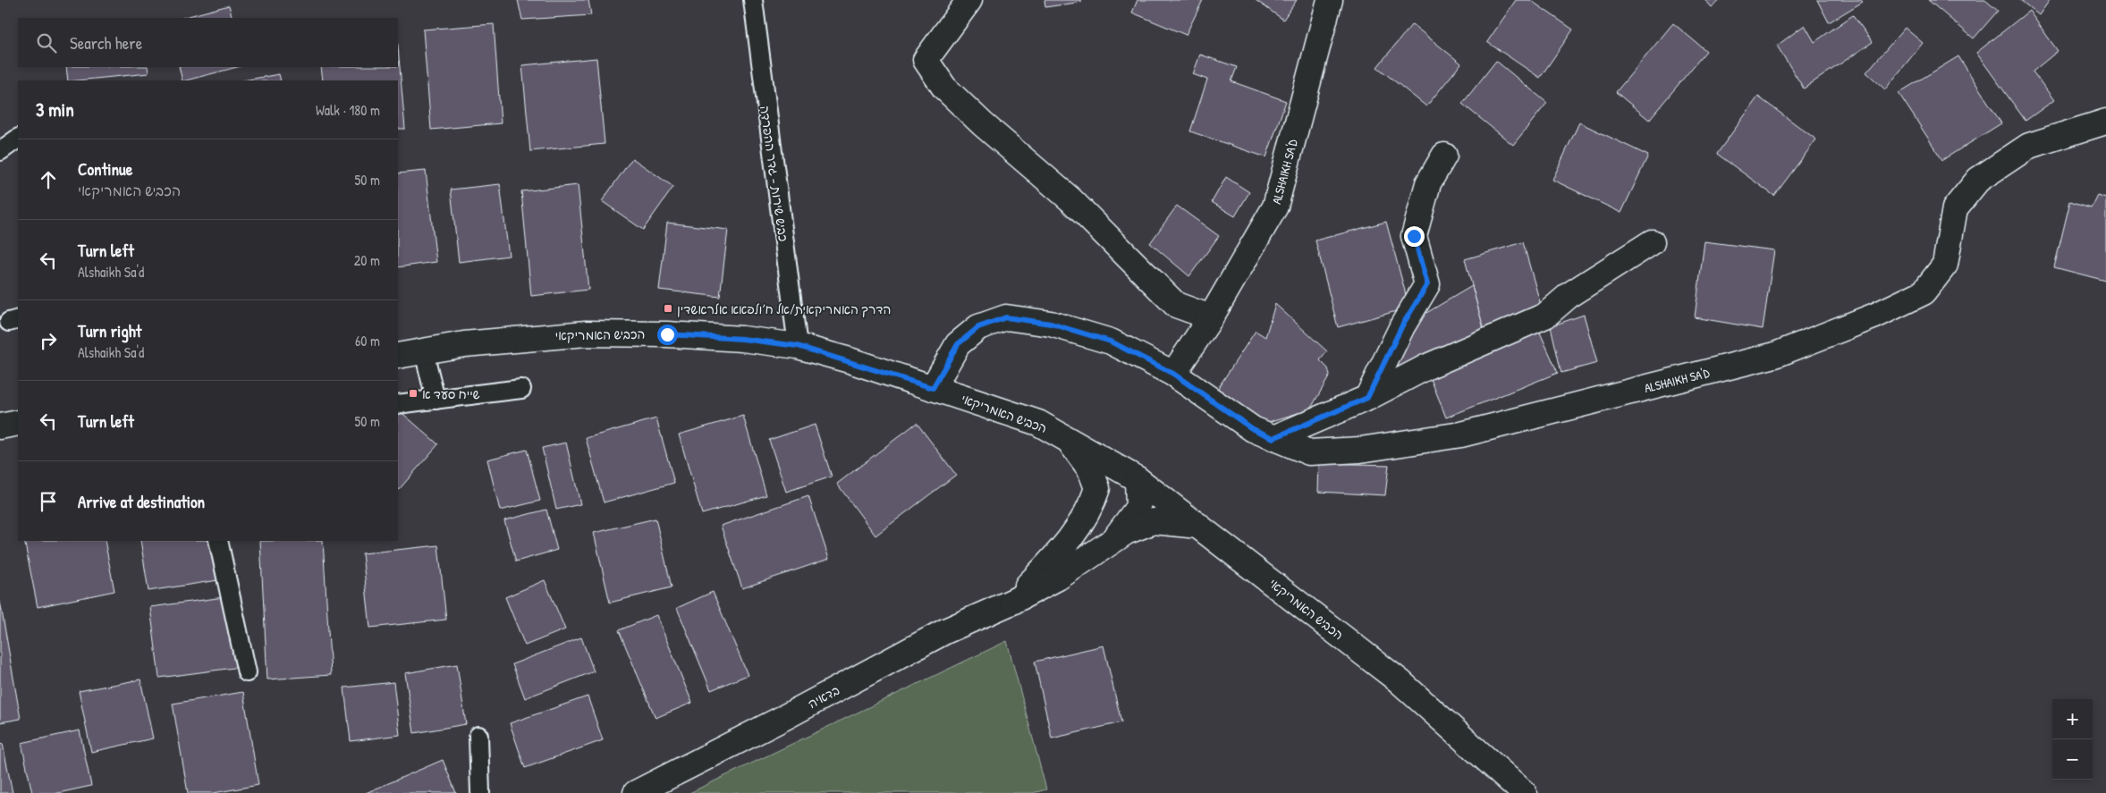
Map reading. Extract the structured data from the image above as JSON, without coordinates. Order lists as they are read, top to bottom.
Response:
{
  "streets": {
    "street": ["ALSHAIKH SA'D", "הכביש האמריקאי", "בדאיה"],
    "lane": ["כביש שירות - גדר ההפרדה"]
  },
  "crossings": [
    ["ALSHAIKH SA'D", "הכביש האמריקאי"],
    ["כביש שירות - גדר ההפרדה", "הכביש האמריקאי"],
    ["הכביש האמריקאי", "בדאיה"]
  ],
  "places": {
    "transit": ["הדרך האמריקאית/אל ח׳ולפאא אלראשדין", "שייח סעד א"]
  },
  "page": {
    "search": "Search here",
    "heading": ["3 min", "Walk · 180 m"],
    "list": [
      ["Continue", "הכביש האמריקאי", "50 m"],
      ["Turn left", "Alshaikh Sa'd", "20 m"],
      ["Turn right", "Alshaikh Sa'd", "60 m"],
      ["Turn left", "50 m"],
      "Arrive at destination"
    ],
    "map_buttons": ["+", "−"]
  }
}
